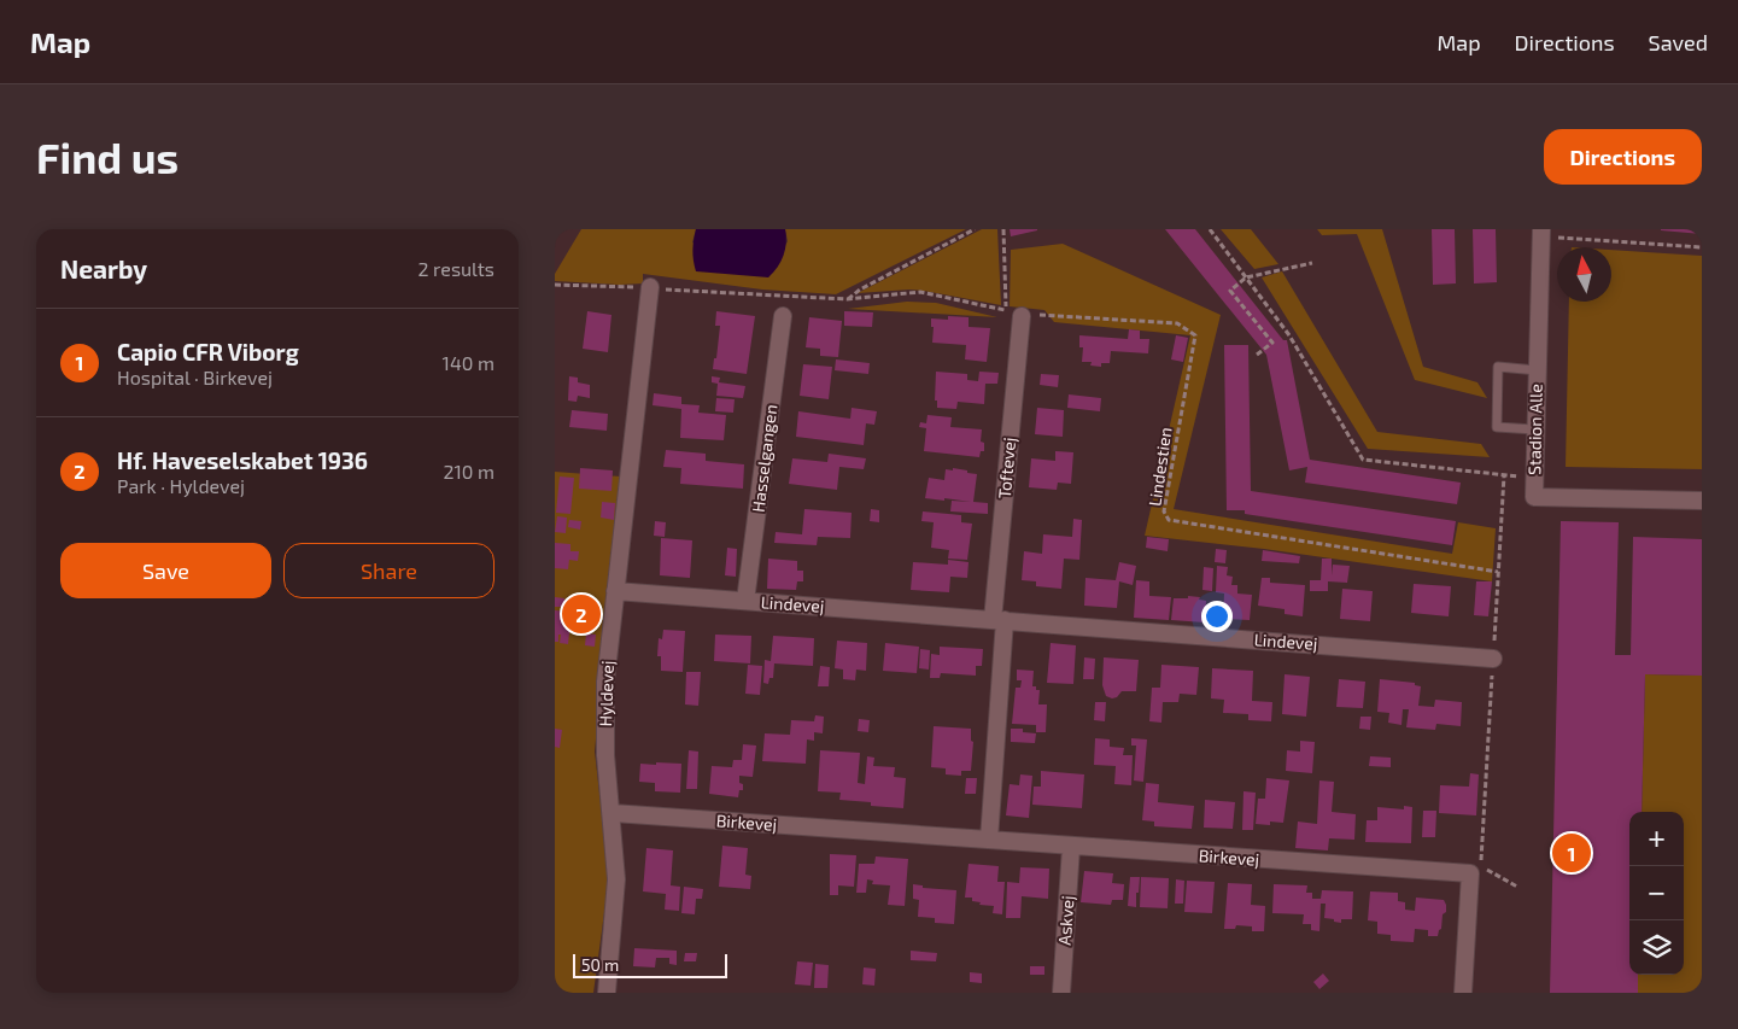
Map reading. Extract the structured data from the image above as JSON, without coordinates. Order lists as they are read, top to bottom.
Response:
{
  "streets": {
    "street": [
      "Stadion Alle",
      "Hasselgangen",
      "Toftevej",
      "Lindevej",
      "Hyldevej",
      "Birkevej",
      "Askvej"
    ],
    "path": ["Lindestien"]
  },
  "crossings": [
    ["Hasselgangen", "Lindevej"],
    ["Lindestien", "Toftevej"],
    ["Toftevej", "Lindevej"],
    ["Lindevej", "Hyldevej"],
    ["Hyldevej", "Birkevej"],
    ["Birkevej", "Askvej"]
  ],
  "scale_bar": "50 m",
  "north": "top",
  "page": {
    "header": "Map",
    "nav": ["Map", "Directions", "Saved"],
    "buttons": [
      "Directions",
      ["Save", "Share"]
    ],
    "title": "Find us",
    "heading": ["Nearby", "2 results"],
    "list": [
      {
        "mark": "1",
        "name": "Capio CFR Viborg",
        "note": "Hospital · Birkevej",
        "value": "140 m"
      },
      {
        "mark": "2",
        "name": "Hf. Haveselskabet 1936",
        "note": "Park · Hyldevej",
        "value": "210 m"
      }
    ],
    "pins": ["2", "1"],
    "map_buttons": ["+", "−"],
    "scale": "50 m"
  }
}
